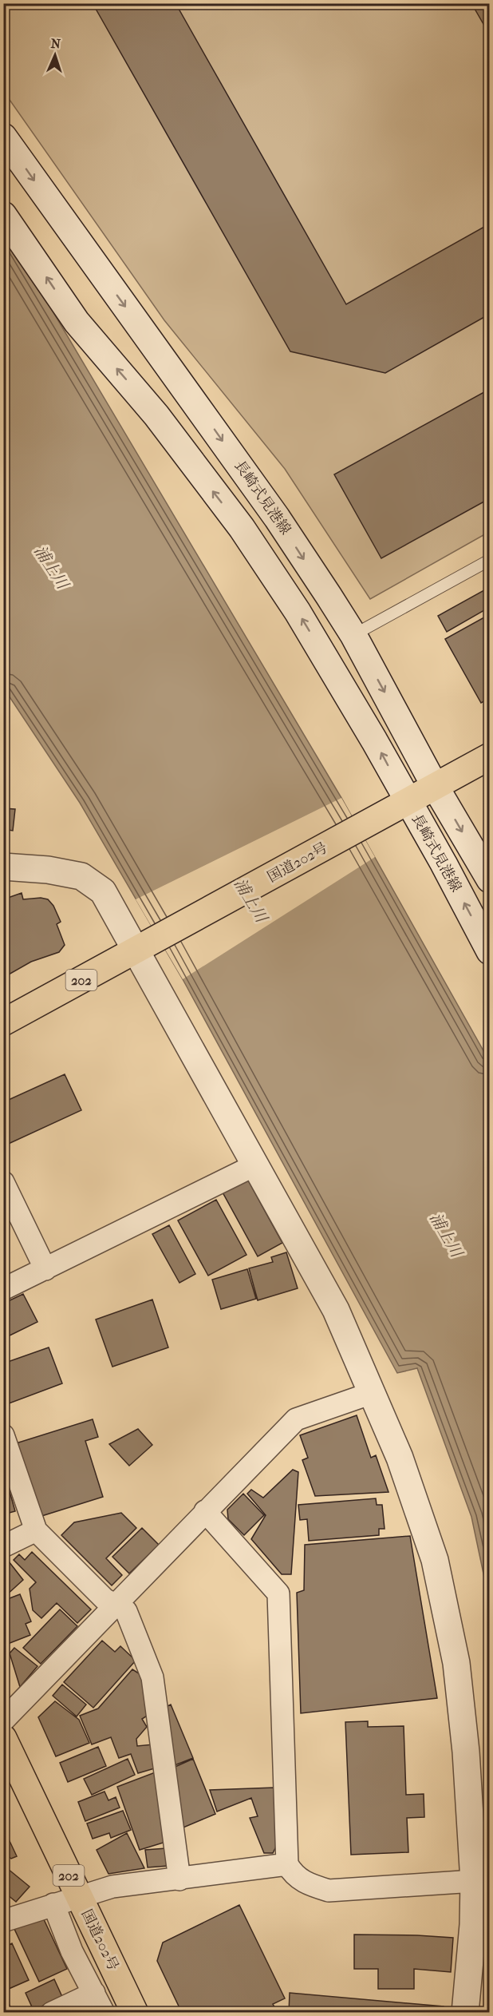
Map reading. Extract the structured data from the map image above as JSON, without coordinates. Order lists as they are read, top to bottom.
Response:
{
  "streets": {
    "highway": ["国道202号", "202"],
    "main road": ["長崎式見港線"]
  },
  "crossings": [
    ["長崎式見港線", "国道202号"]
  ],
  "water": ["浦上川"],
  "north": "top"
}
